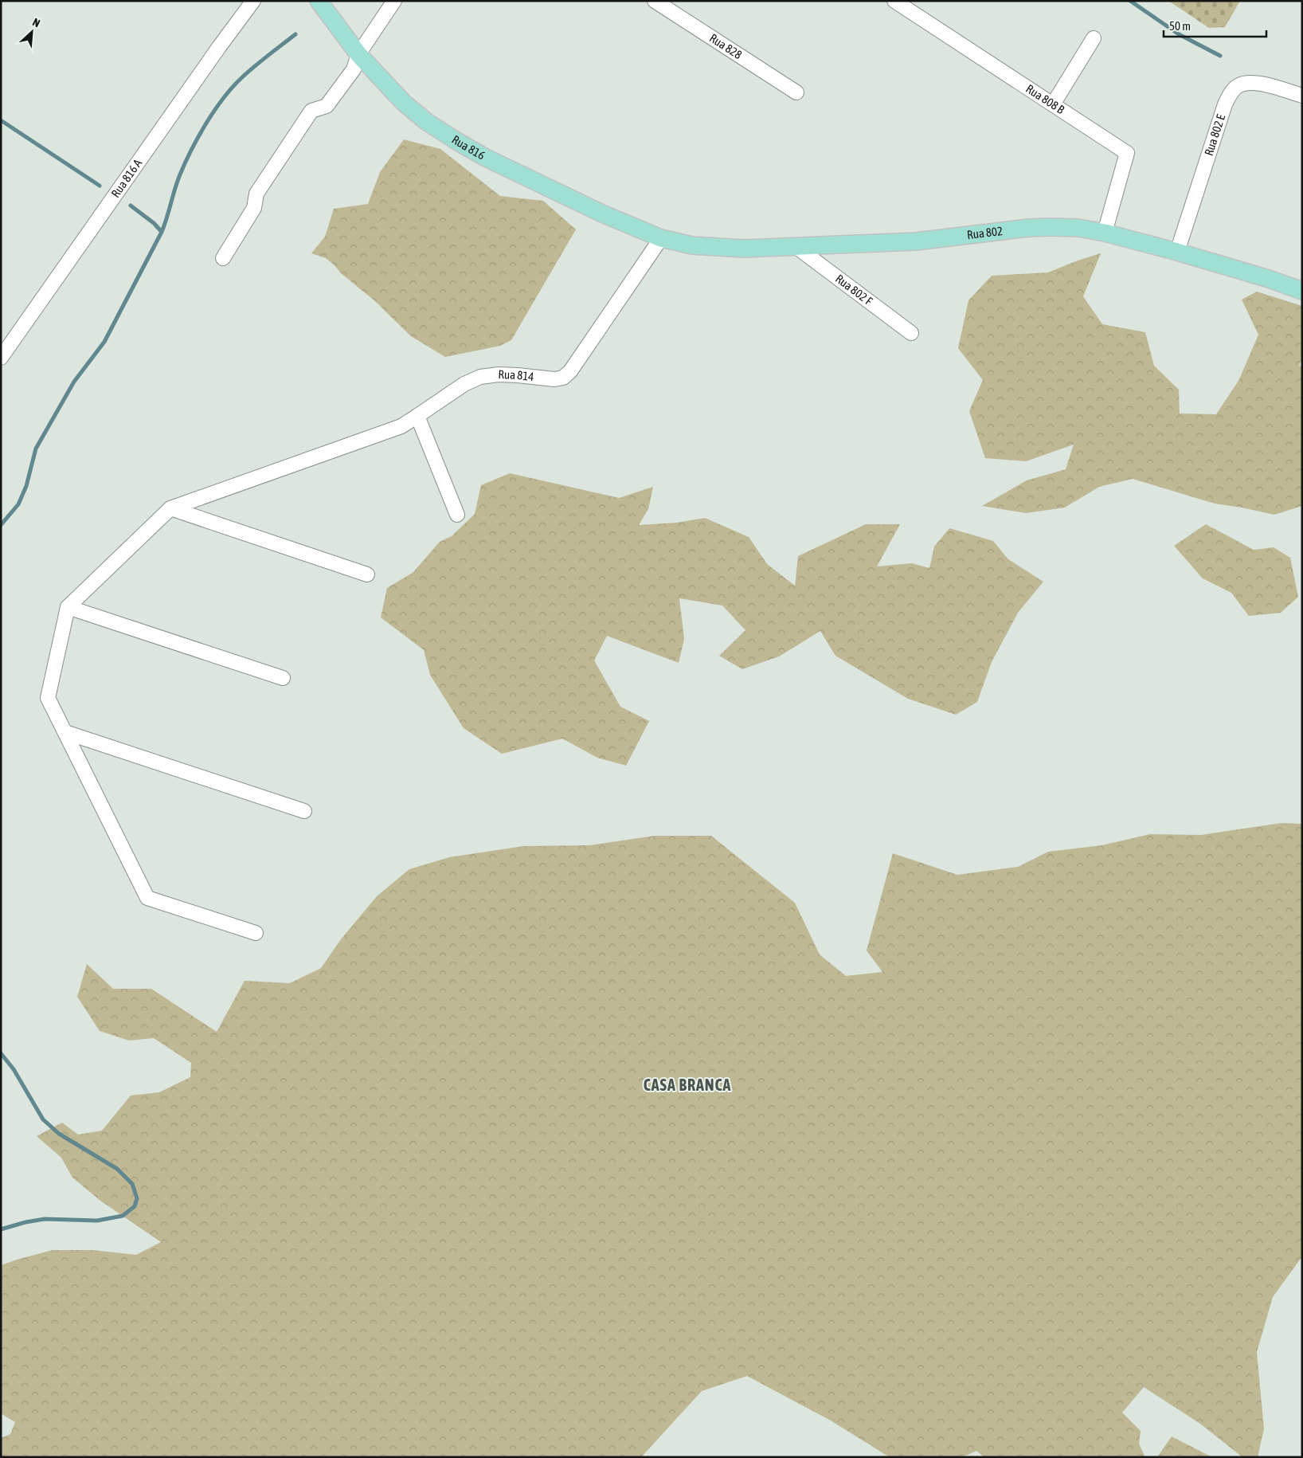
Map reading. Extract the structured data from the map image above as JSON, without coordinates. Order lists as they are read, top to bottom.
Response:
{
  "streets": {
    "main road": ["Rua 816", "Rua 802"],
    "street": [
      "Rua 828",
      "Rua 808 B",
      "Rua 802 E",
      "Rua 816 A",
      "Rua 802 F",
      "Rua 814"
    ]
  },
  "crossings": [
    ["Rua 808 B", "Rua 802"],
    ["Rua 802 E", "Rua 802"],
    ["Rua 816", "Rua 802"],
    ["Rua 816", "Rua 814"],
    ["Rua 802", "Rua 802 F"],
    ["Rua 802", "Rua 814"]
  ],
  "districts": ["CASA BRANCA"],
  "scale_bar": "50 m",
  "north": "top right"
}
